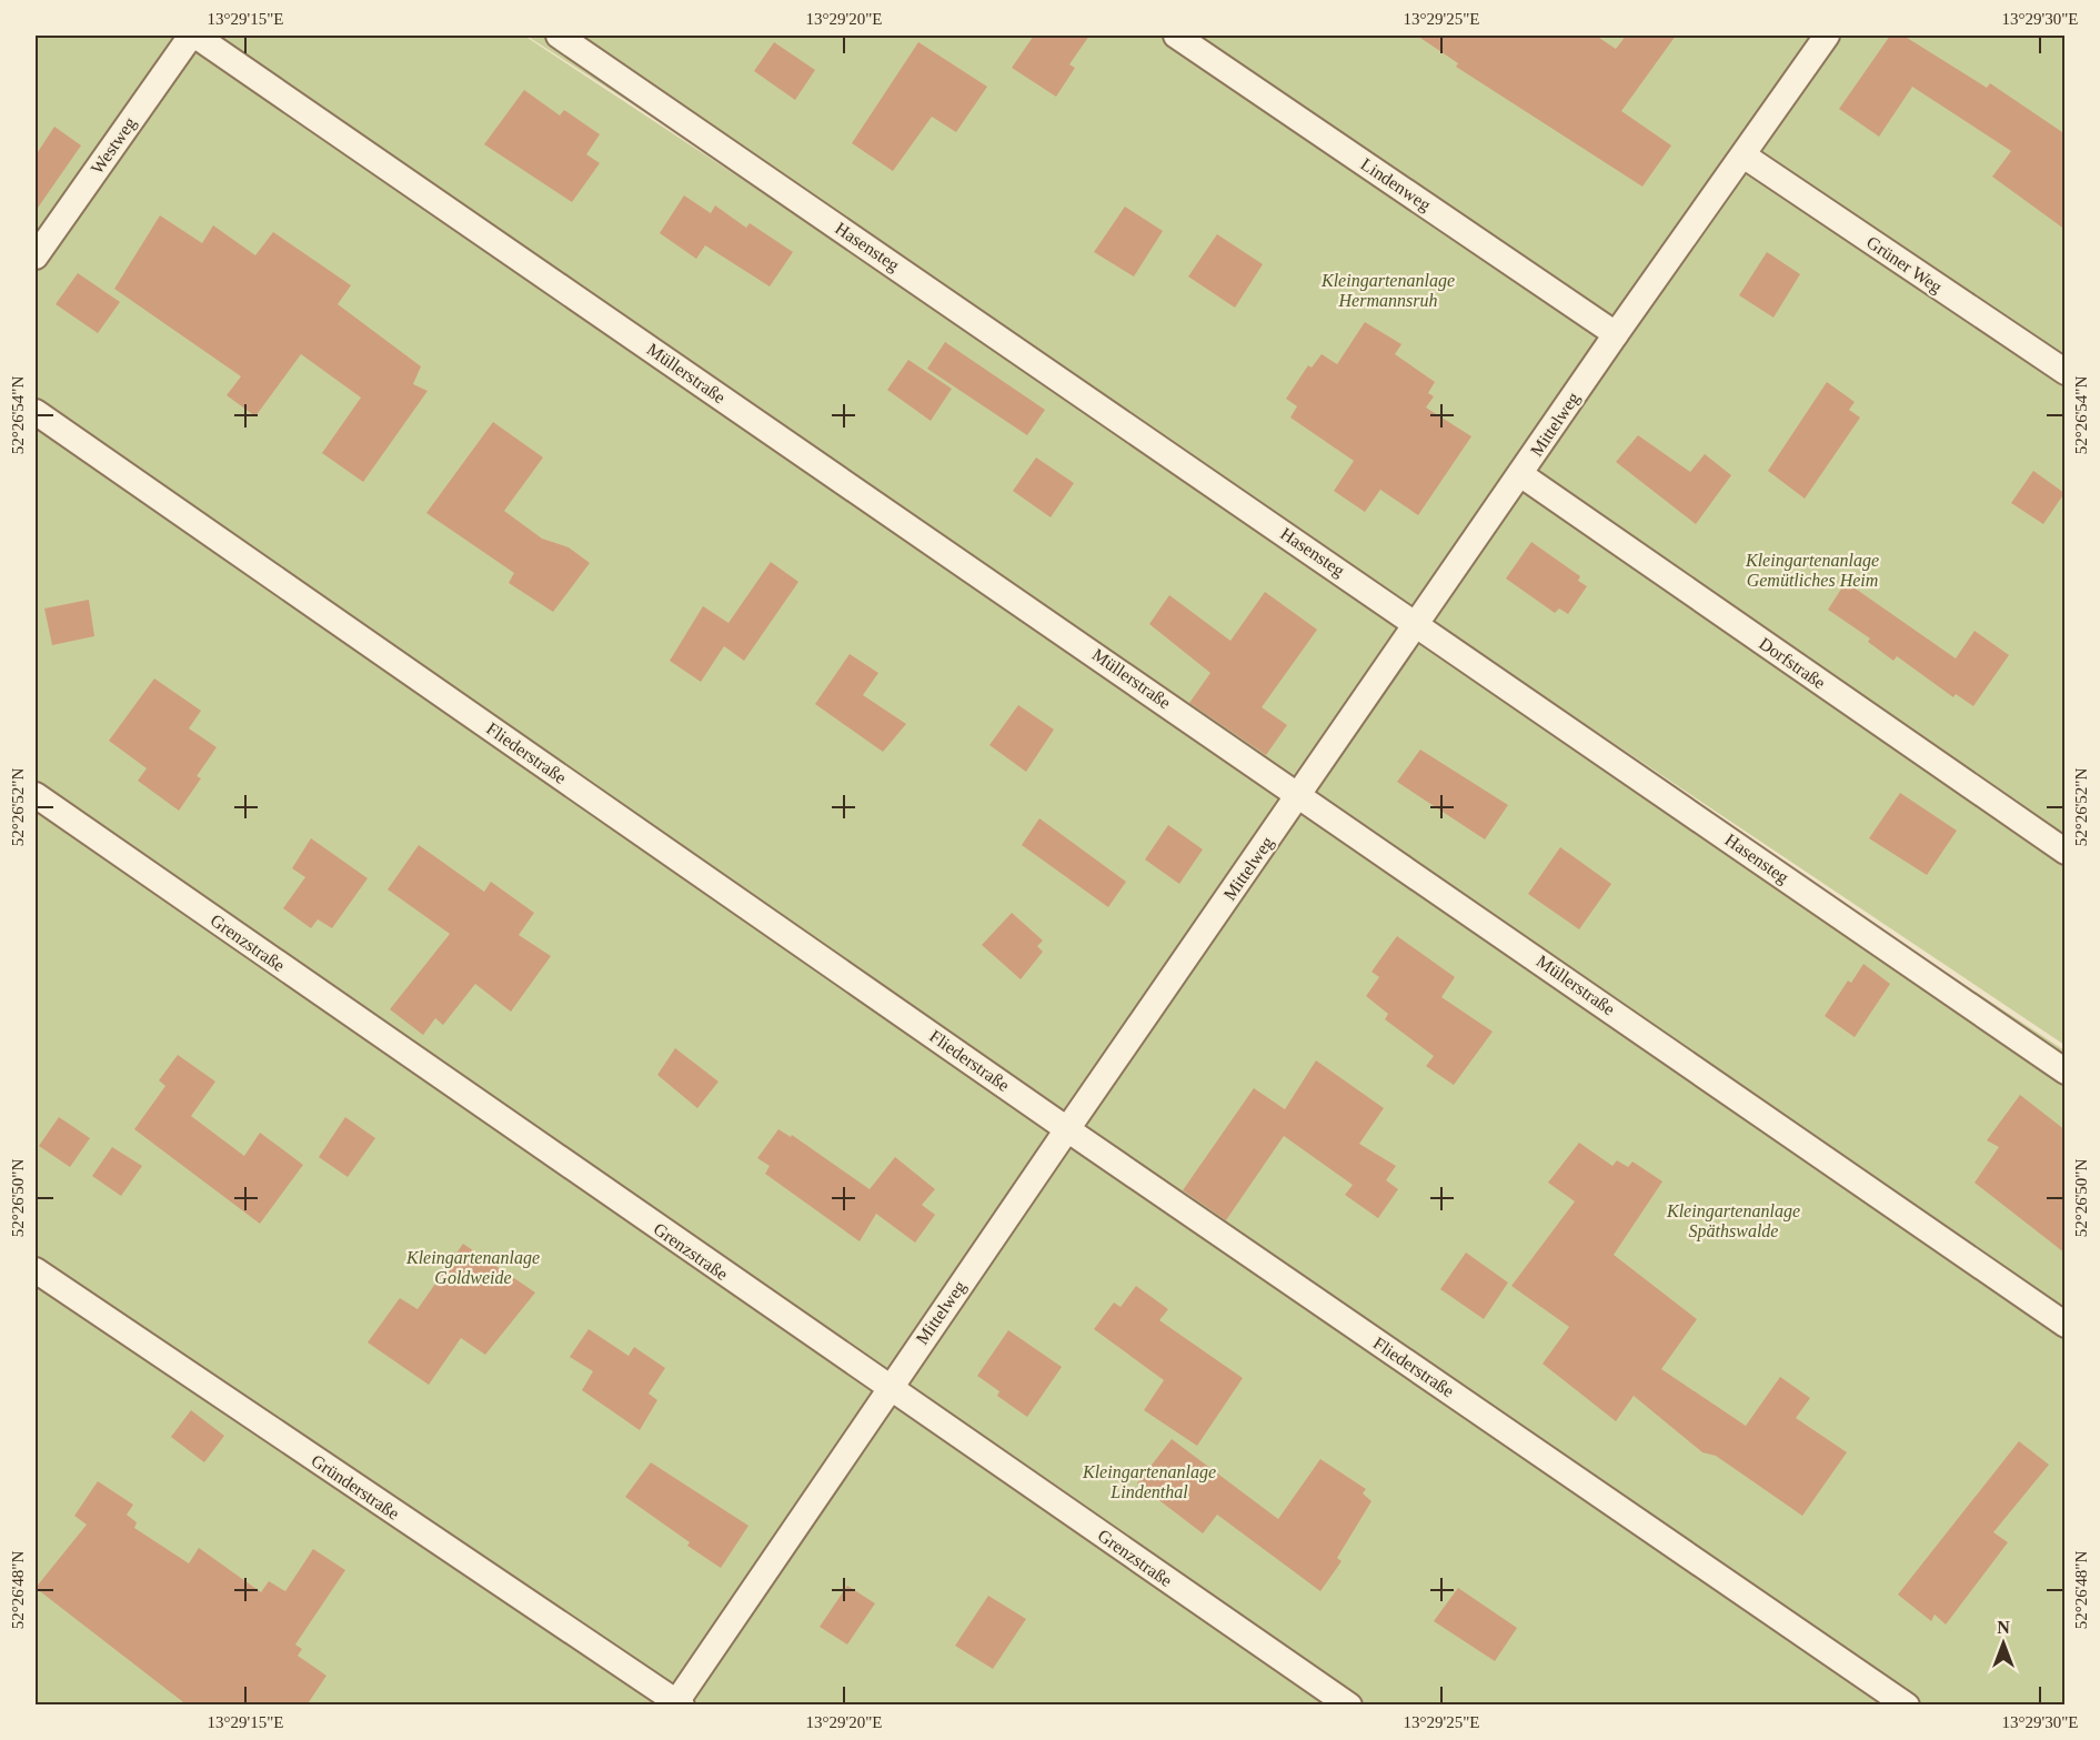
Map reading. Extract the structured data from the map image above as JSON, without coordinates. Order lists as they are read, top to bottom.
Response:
{
  "streets": {
    "lane": [
      "Westweg",
      "Lindenweg",
      "Hasensteg",
      "Grüner Weg",
      "Müllerstraße",
      "Mittelweg",
      "Dorfstraße",
      "Fliederstraße",
      "Grenzstraße",
      "Gründerstraße"
    ]
  },
  "crossings": [
    ["Westweg", "Müllerstraße"],
    ["Lindenweg", "Mittelweg"],
    ["Hasensteg", "Mittelweg"],
    ["Grüner Weg", "Mittelweg"],
    ["Müllerstraße", "Mittelweg"],
    ["Mittelweg", "Dorfstraße"],
    ["Mittelweg", "Fliederstraße"],
    ["Mittelweg", "Grenzstraße"],
    ["Mittelweg", "Gründerstraße"]
  ],
  "parks": [
    "Kleingartenanlage Hermannsruh",
    "Kleingartenanlage Gemütliches Heim",
    "Kleingartenanlage Späthswalde",
    "Kleingartenanlage Goldweide",
    "Kleingartenanlage Lindenthal"
  ],
  "north": "top",
  "coordinates": [
    "13°29'15\"E",
    "13°29'20\"E",
    "13°29'25\"E",
    "13°29'30\"E",
    "52°26'54\"N",
    "52°26'52\"N",
    "52°26'50\"N",
    "52°26'48\"N"
  ]
}
